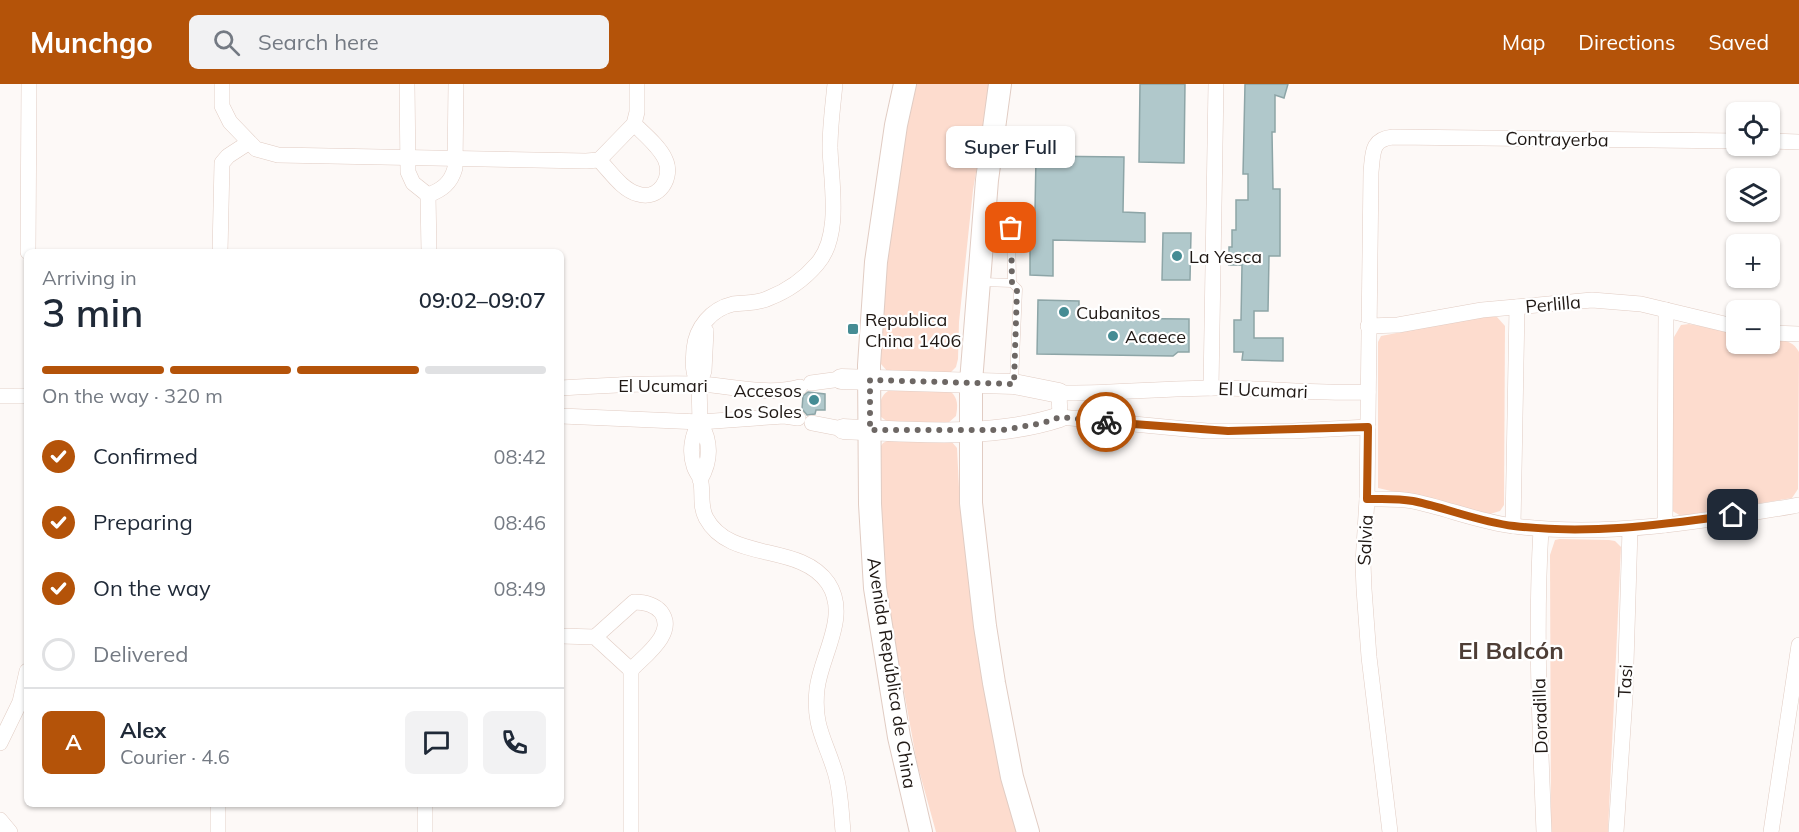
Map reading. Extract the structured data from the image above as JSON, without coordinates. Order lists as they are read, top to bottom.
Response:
{
  "streets": {
    "main road": ["Avenida República de China"],
    "street": [
      "Contrayerba",
      "Perlilla",
      "El Ucumari",
      "Salvia",
      "Tasi",
      "Doradilla"
    ]
  },
  "crossings": [
    ["Contrayerba", "Salvia"],
    ["Perlilla", "Salvia"],
    ["El Ucumari", "Salvia"]
  ],
  "districts": ["El Balcón"],
  "places": {
    "other": [
      "Super Full",
      "La Yesca",
      "Cubanitos",
      "Acaece",
      "Accesos Los Soles"
    ],
    "transit": ["Republica China 1406"]
  },
  "page": {
    "header": "Munchgo",
    "search": "Search here",
    "nav": ["Map", "Directions", "Saved"],
    "map_buttons": ["+", "−"],
    "bubble": "Super Full",
    "heading": ["3 min", "Arriving in", "09:02–09:07"],
    "panel": ["Alex", "Courier · 4.6"],
    "bar": "On the way · 320 m",
    "list": [
      ["Confirmed", "08:42"],
      ["Preparing", "08:46"],
      ["On the way", "08:49"],
      "Delivered"
    ],
    "round": "A"
  }
}
